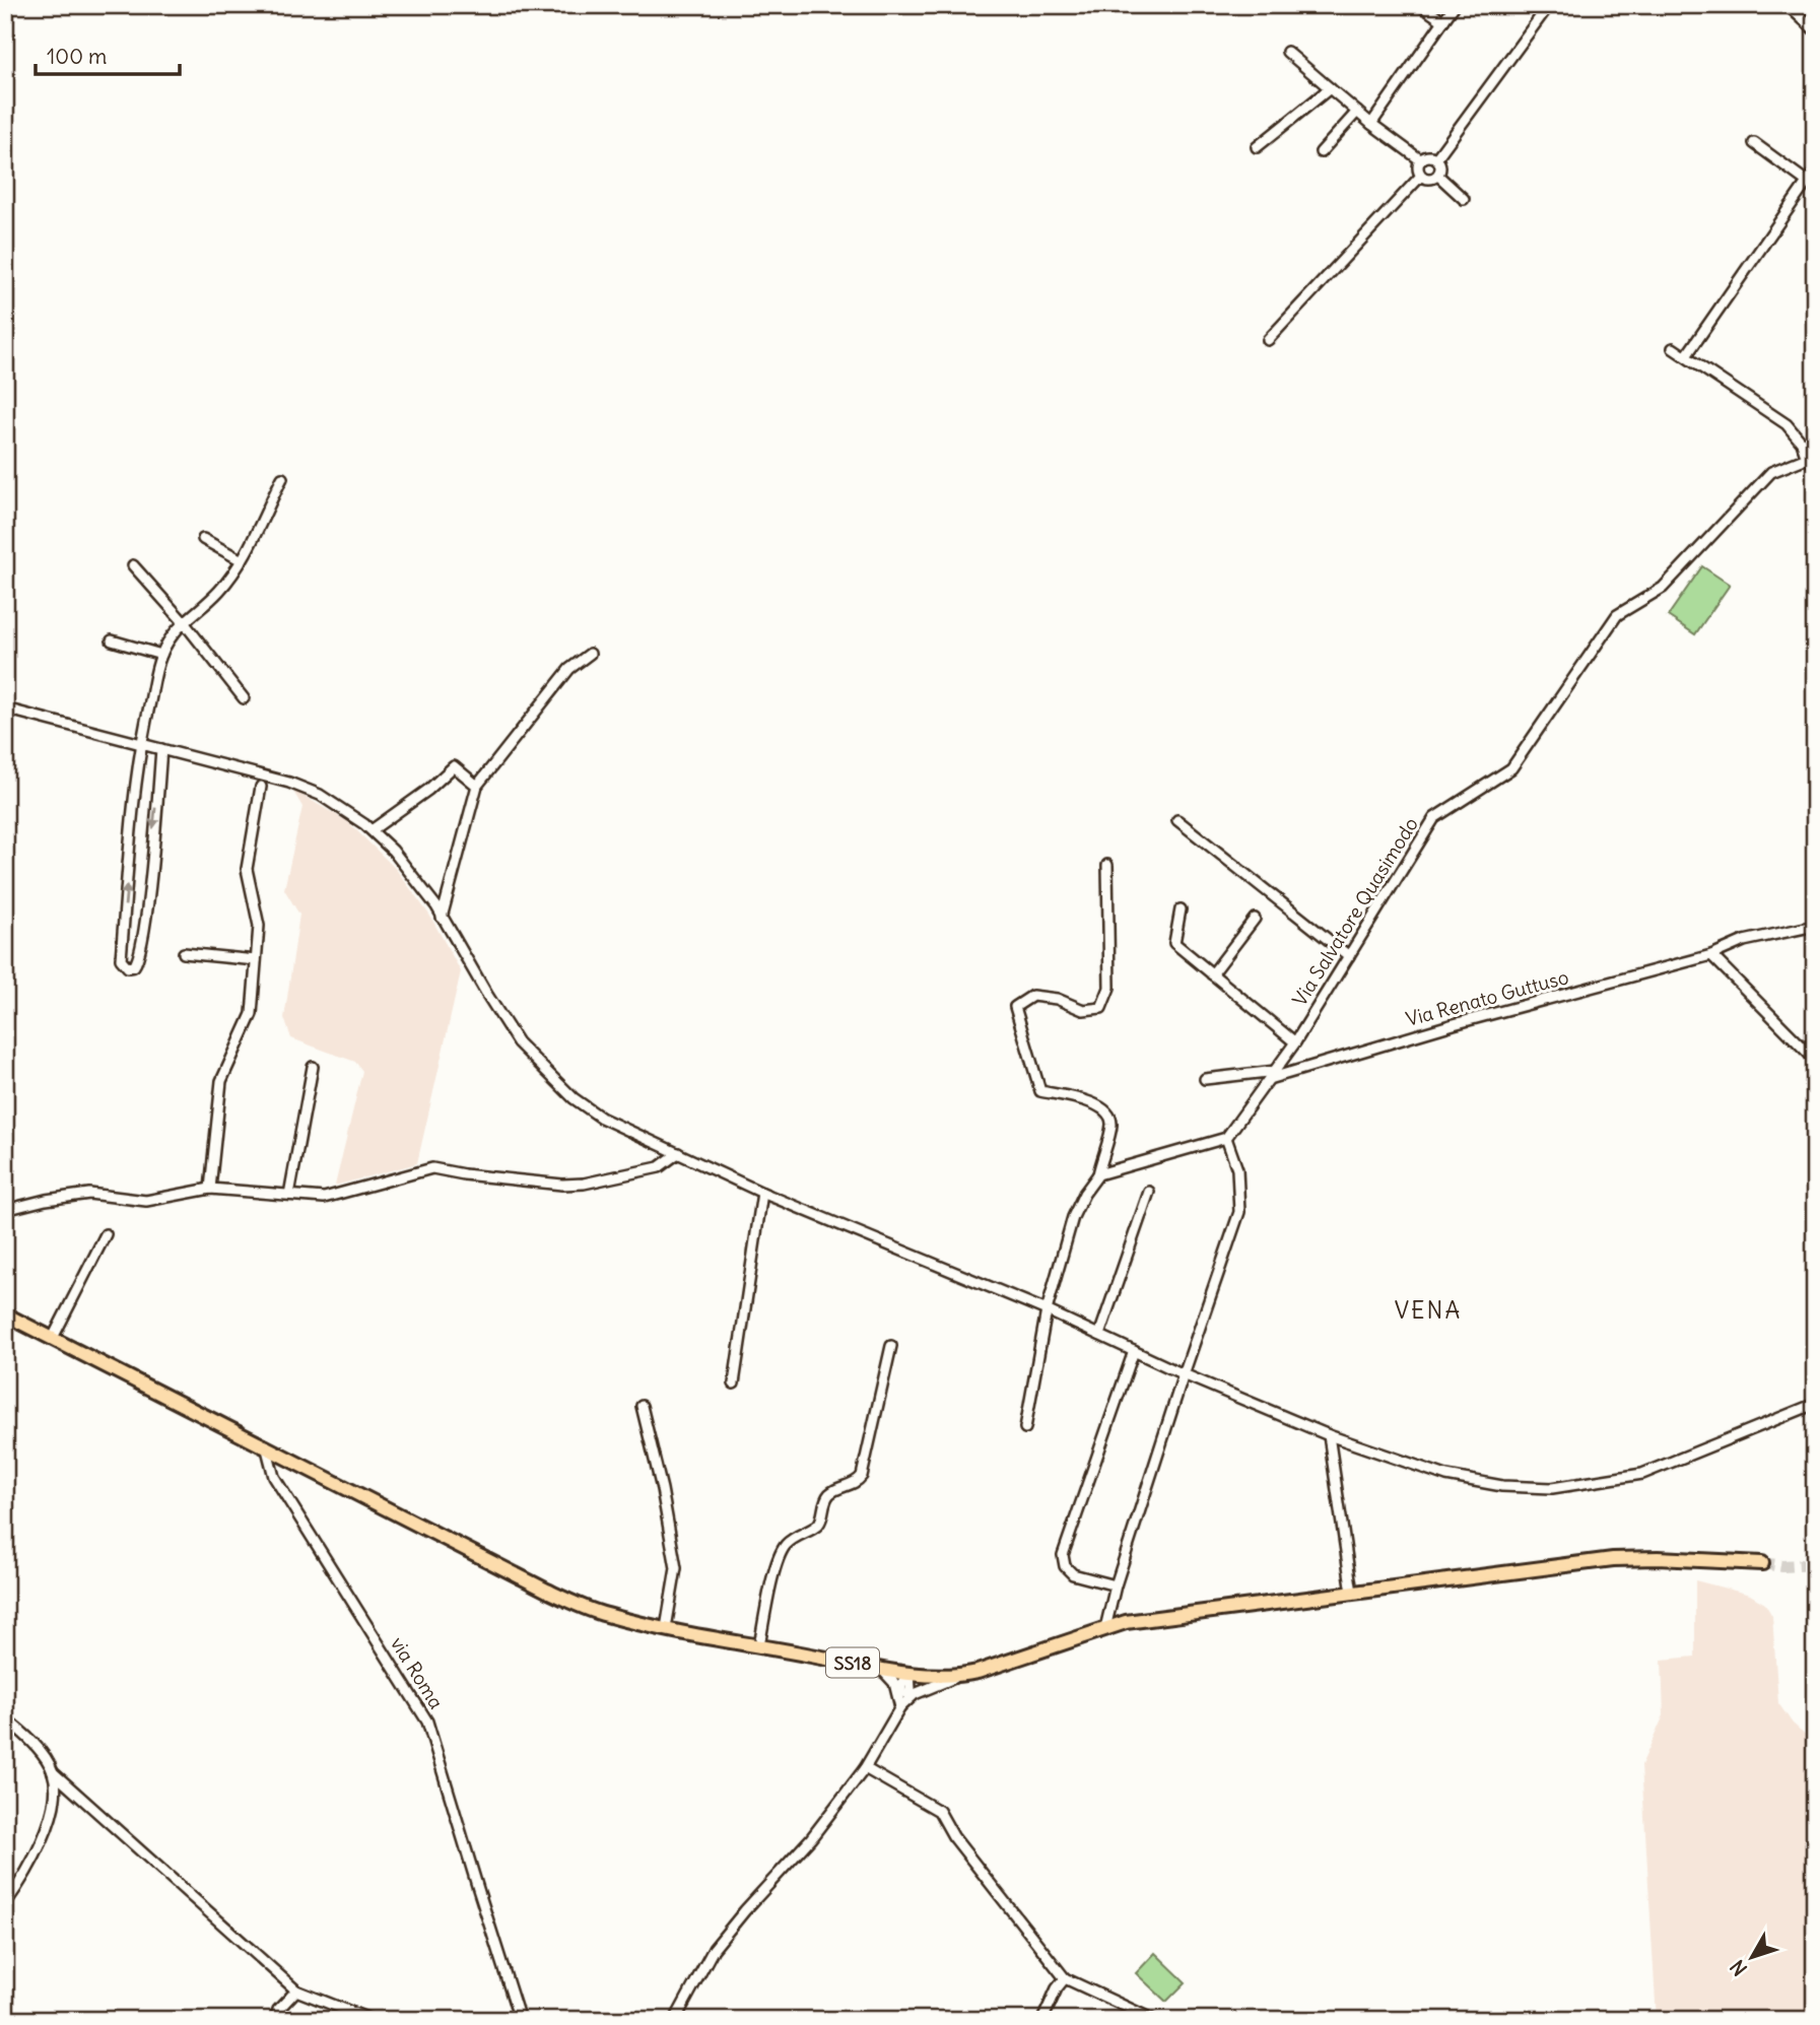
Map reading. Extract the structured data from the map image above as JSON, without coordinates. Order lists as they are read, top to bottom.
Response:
{
  "streets": {
    "main road": ["SS18"],
    "street": ["Via Salvatore Quasimodo", "Via Renato Guttuso", "via Roma"]
  },
  "crossings": [
    ["Via Salvatore Quasimodo", "Via Renato Guttuso"],
    ["SS18", "via Roma"]
  ],
  "districts": ["VENA"],
  "scale_bar": "100 m",
  "north": "bottom left"
}
